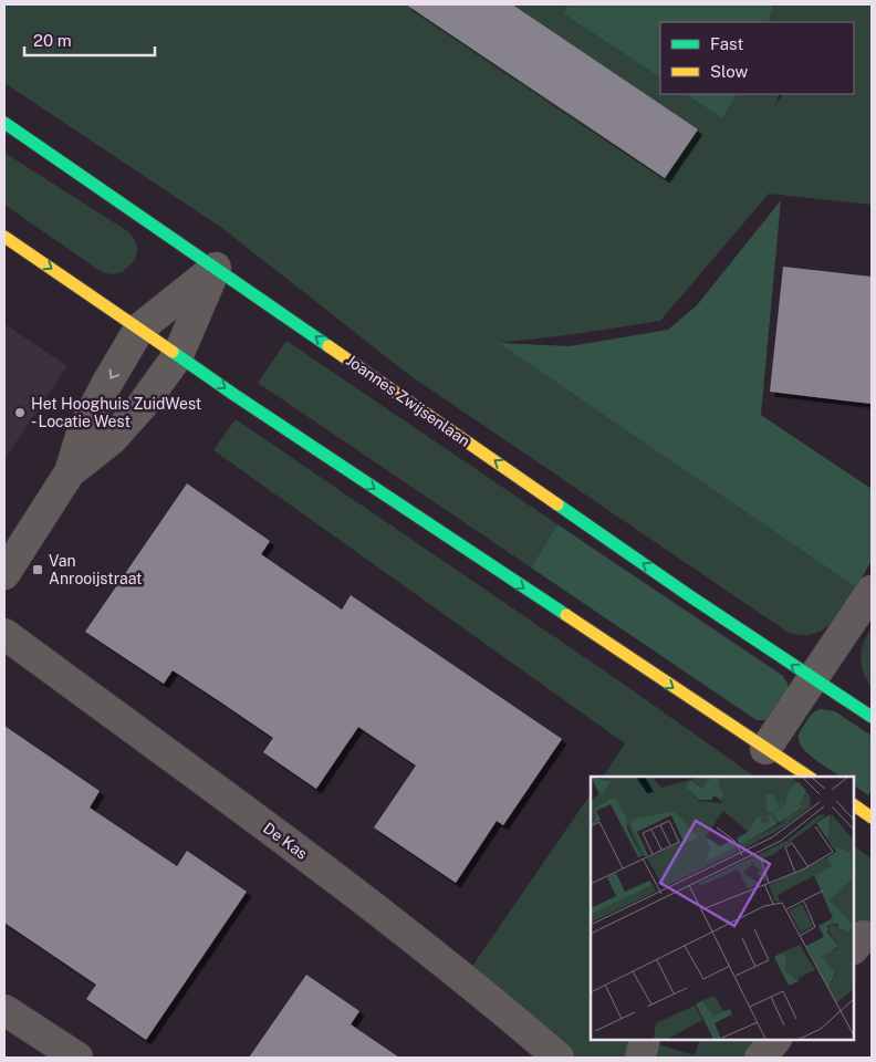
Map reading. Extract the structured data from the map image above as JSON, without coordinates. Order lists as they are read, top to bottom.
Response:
{
  "streets": {
    "street": ["Joannes Zwijsenlaan", "De Kas"]
  },
  "places": {
    "other": ["Het Hooghuis ZuidWest - Locatie West"],
    "transit": ["Van Anrooijstraat"]
  },
  "legend": ["Fast", "Slow"],
  "scale_bar": "20 m"
}
